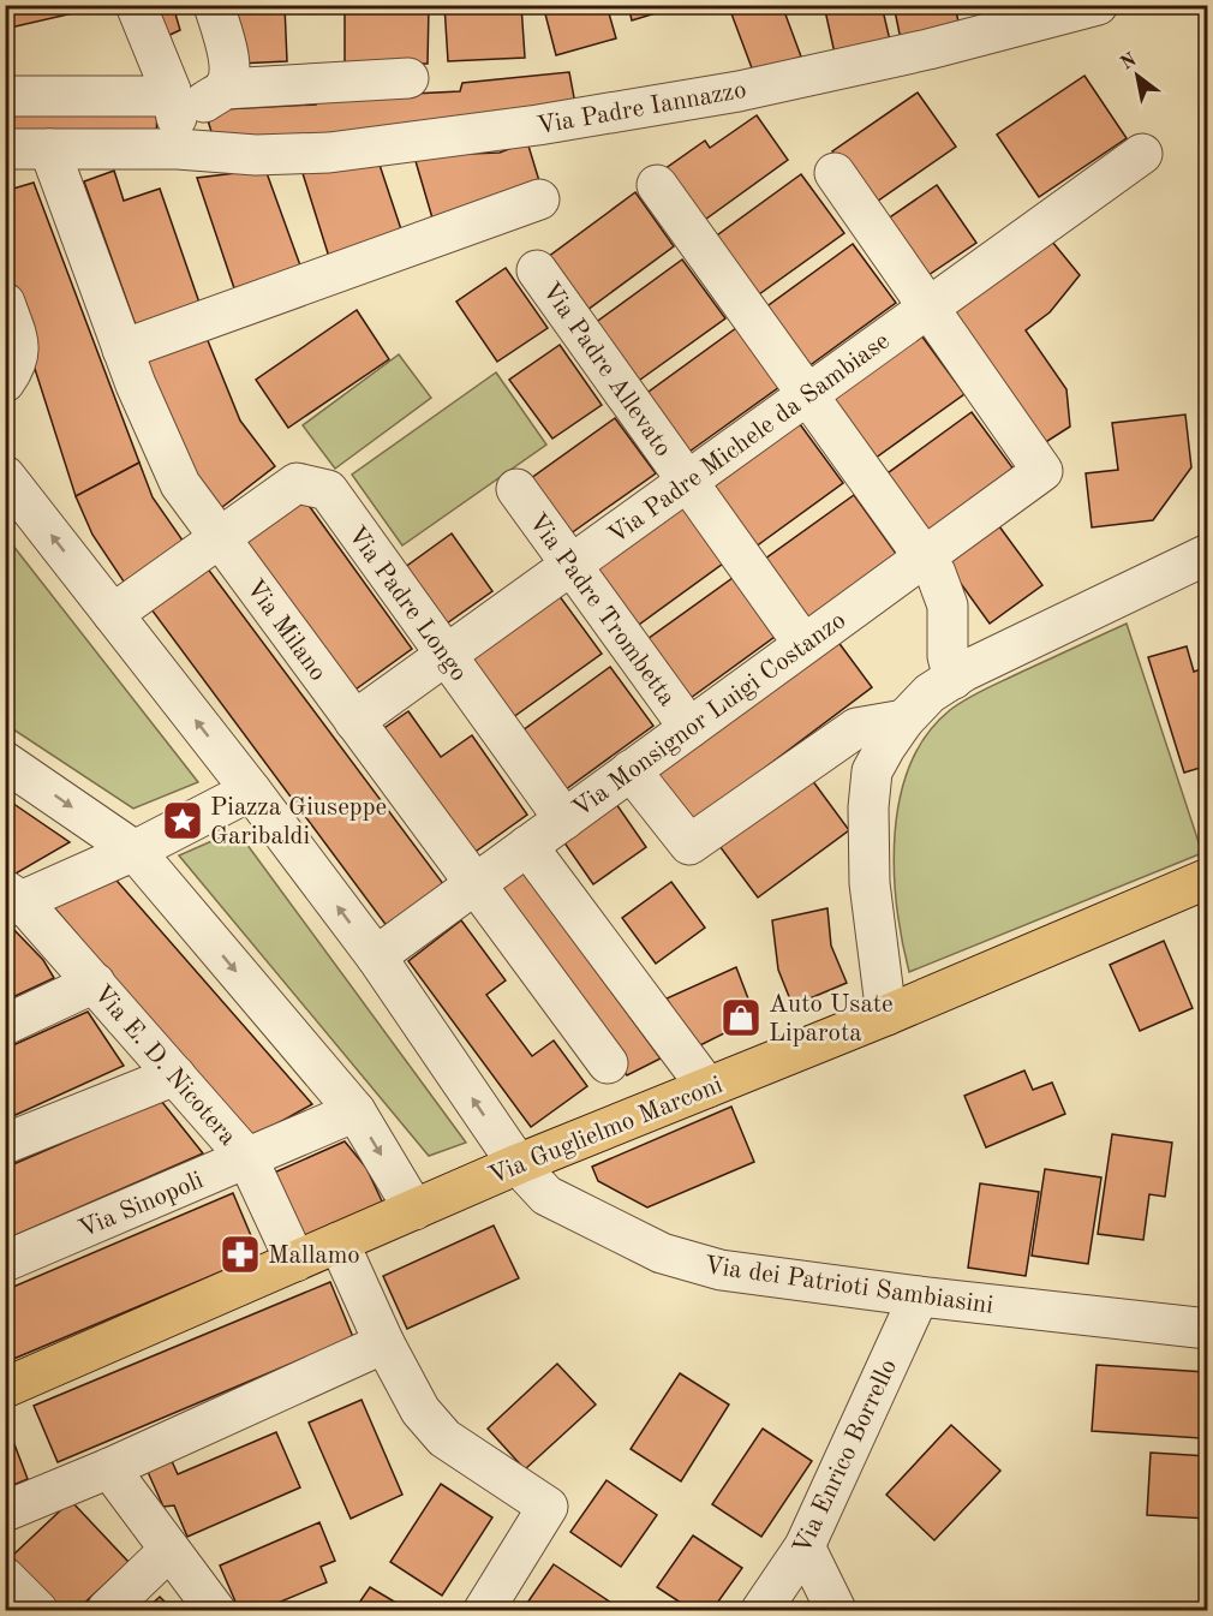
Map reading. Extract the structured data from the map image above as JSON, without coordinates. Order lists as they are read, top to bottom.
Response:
{
  "streets": {
    "main road": ["Via Guglielmo Marconi"],
    "street": [
      "Via Padre Iannazzo",
      "Via Padre Allevato",
      "Via Padre Michele da Sambiase",
      "Via Padre Longo",
      "Via Padre Trombetta",
      "Via Milano",
      "Via Monsignor Luigi Costanzo",
      "Via E. D. Nicotera",
      "Via Sinopoli",
      "Via dei Patrioti Sambiasini",
      "Via Enrico Borrello"
    ]
  },
  "crossings": [
    ["Via Padre Allevato", "Via Padre Michele da Sambiase"],
    ["Via Padre Allevato", "Via Monsignor Luigi Costanzo"],
    ["Via Padre Michele da Sambiase", "Via Padre Longo"],
    ["Via Padre Michele da Sambiase", "Via Padre Trombetta"],
    ["Via Padre Michele da Sambiase", "Via Milano"],
    ["Via Padre Michele da Sambiase", "Via Monsignor Luigi Costanzo"],
    ["Via Padre Longo", "Via Milano"],
    ["Via Padre Longo", "Via Monsignor Luigi Costanzo"],
    ["Via Padre Longo", "Via dei Patrioti Sambiasini"],
    ["Via Padre Trombetta", "Via Monsignor Luigi Costanzo"],
    ["Via Milano", "Via Monsignor Luigi Costanzo"],
    ["Via Monsignor Luigi Costanzo", "Via dei Patrioti Sambiasini"],
    ["Via E. D. Nicotera", "Via Guglielmo Marconi"],
    ["Via E. D. Nicotera", "Via Sinopoli"],
    ["Via Guglielmo Marconi", "Via dei Patrioti Sambiasini"],
    ["Via dei Patrioti Sambiasini", "Via Enrico Borrello"]
  ],
  "places": {
    "place": ["Piazza Giuseppe Garibaldi"],
    "shop": ["Auto Usate Liparota"],
    "pharmacy": ["Mallamo"]
  },
  "north": "top left"
}
